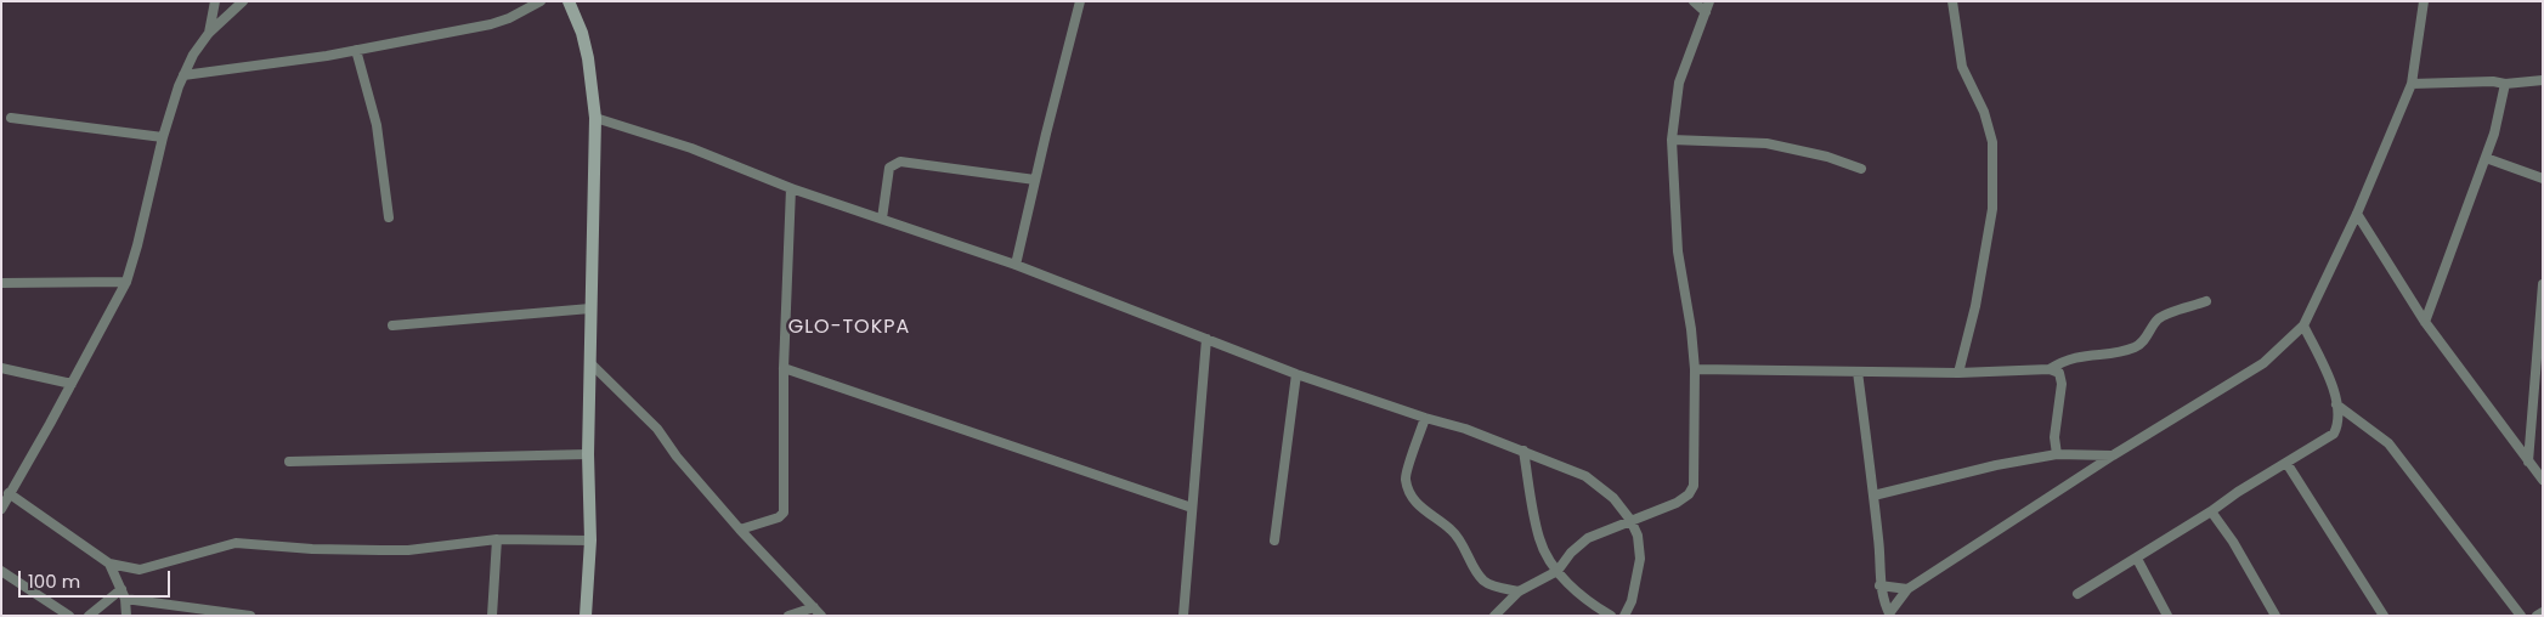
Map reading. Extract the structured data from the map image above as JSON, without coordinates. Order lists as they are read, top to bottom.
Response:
{
  "districts": ["GLO-TOKPA"],
  "scale_bar": "100 m"
}
